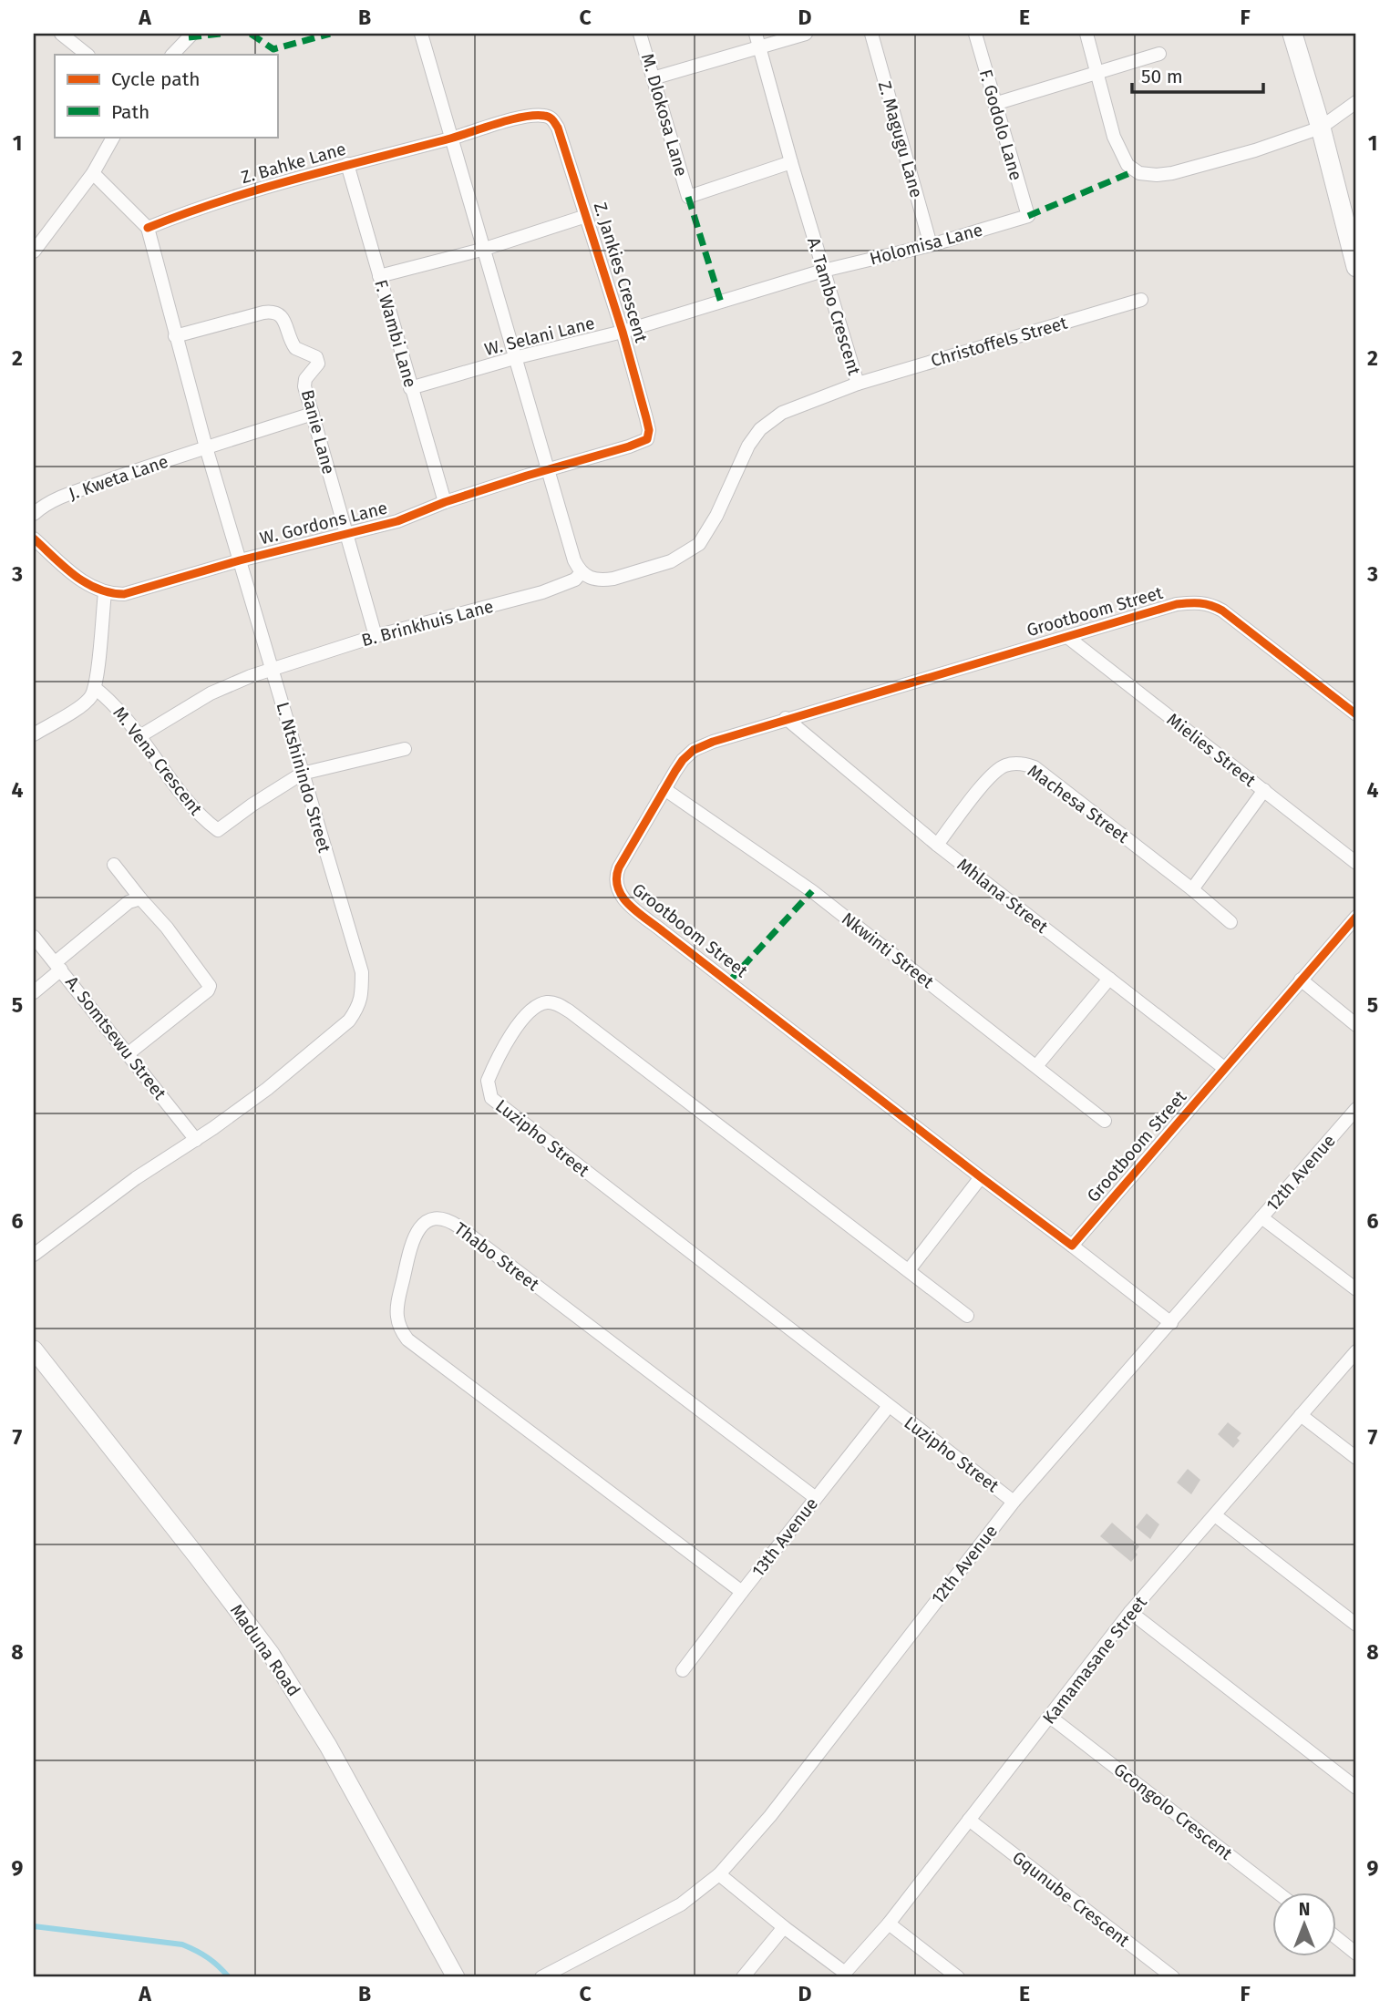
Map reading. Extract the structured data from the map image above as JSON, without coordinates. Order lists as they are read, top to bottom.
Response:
{
  "streets": {
    "street": [
      "M. Dlokosa Lane",
      "F. Godolo Lane",
      "Z. Magugu Lane",
      "Z. Bahke Lane",
      "Holomisa Lane",
      "Z. Jankies Crescent",
      "A. Tambo Crescent",
      "F. Wambi Lane",
      "W. Selani Lane",
      "Christoffels Street",
      "Banie Lane",
      "J. Kweta Lane",
      "W. Gordons Lane",
      "Grootboom Street",
      "B. Brinkhuis Lane",
      "Mielies Street",
      "M. Vena Crescent",
      "L. Ntshinindo Street",
      "Machesa Street",
      "Mhlana Street",
      "Nkwinti Street",
      "A. Somtsewu Street",
      "Luzipho Street",
      "12th Avenue",
      "Thabo Street",
      "13th Avenue",
      "Maduna Road",
      "Kamamasane Street",
      "Gcongolo Crescent",
      "Gqunube Crescent"
    ]
  },
  "crossings": [
    ["M. Dlokosa Lane", "A. Tambo Crescent"],
    ["F. Godolo Lane", "Holomisa Lane"],
    ["Z. Magugu Lane", "Holomisa Lane"],
    ["Z. Bahke Lane", "Z. Jankies Crescent"],
    ["Z. Bahke Lane", "F. Wambi Lane"],
    ["Z. Bahke Lane", "L. Ntshinindo Street"],
    ["Holomisa Lane", "A. Tambo Crescent"],
    ["Holomisa Lane", "W. Selani Lane"],
    ["Z. Jankies Crescent", "W. Selani Lane"],
    ["Z. Jankies Crescent", "W. Gordons Lane"],
    ["A. Tambo Crescent", "W. Selani Lane"],
    ["A. Tambo Crescent", "Christoffels Street"],
    ["A. Tambo Crescent", "B. Brinkhuis Lane"],
    ["F. Wambi Lane", "W. Selani Lane"],
    ["F. Wambi Lane", "W. Gordons Lane"],
    ["Banie Lane", "J. Kweta Lane"],
    ["Banie Lane", "W. Gordons Lane"],
    ["Banie Lane", "B. Brinkhuis Lane"],
    ["Banie Lane", "L. Ntshinindo Street"],
    ["J. Kweta Lane", "L. Ntshinindo Street"],
    ["W. Gordons Lane", "L. Ntshinindo Street"],
    ["Grootboom Street", "Mielies Street"],
    ["Grootboom Street", "Mhlana Street"],
    ["Grootboom Street", "Nkwinti Street"],
    ["Grootboom Street", "12th Avenue"],
    ["B. Brinkhuis Lane", "M. Vena Crescent"],
    ["B. Brinkhuis Lane", "L. Ntshinindo Street"],
    ["M. Vena Crescent", "L. Ntshinindo Street"],
    ["L. Ntshinindo Street", "A. Somtsewu Street"],
    ["Machesa Street", "Mhlana Street"],
    ["Luzipho Street", "12th Avenue"],
    ["Luzipho Street", "13th Avenue"],
    ["Thabo Street", "13th Avenue"],
    ["Kamamasane Street", "Gcongolo Crescent"],
    ["Kamamasane Street", "Gqunube Crescent"]
  ],
  "legend": ["Cycle path", "Path"],
  "scale_bar": "50 m",
  "north": "top",
  "grid": {
    "columns": [
      "A",
      "B",
      "C",
      "D",
      "E",
      "F"
    ],
    "rows": [
      "1",
      "2",
      "3",
      "4",
      "5",
      "6",
      "7",
      "8",
      "9"
    ]
  }
}
